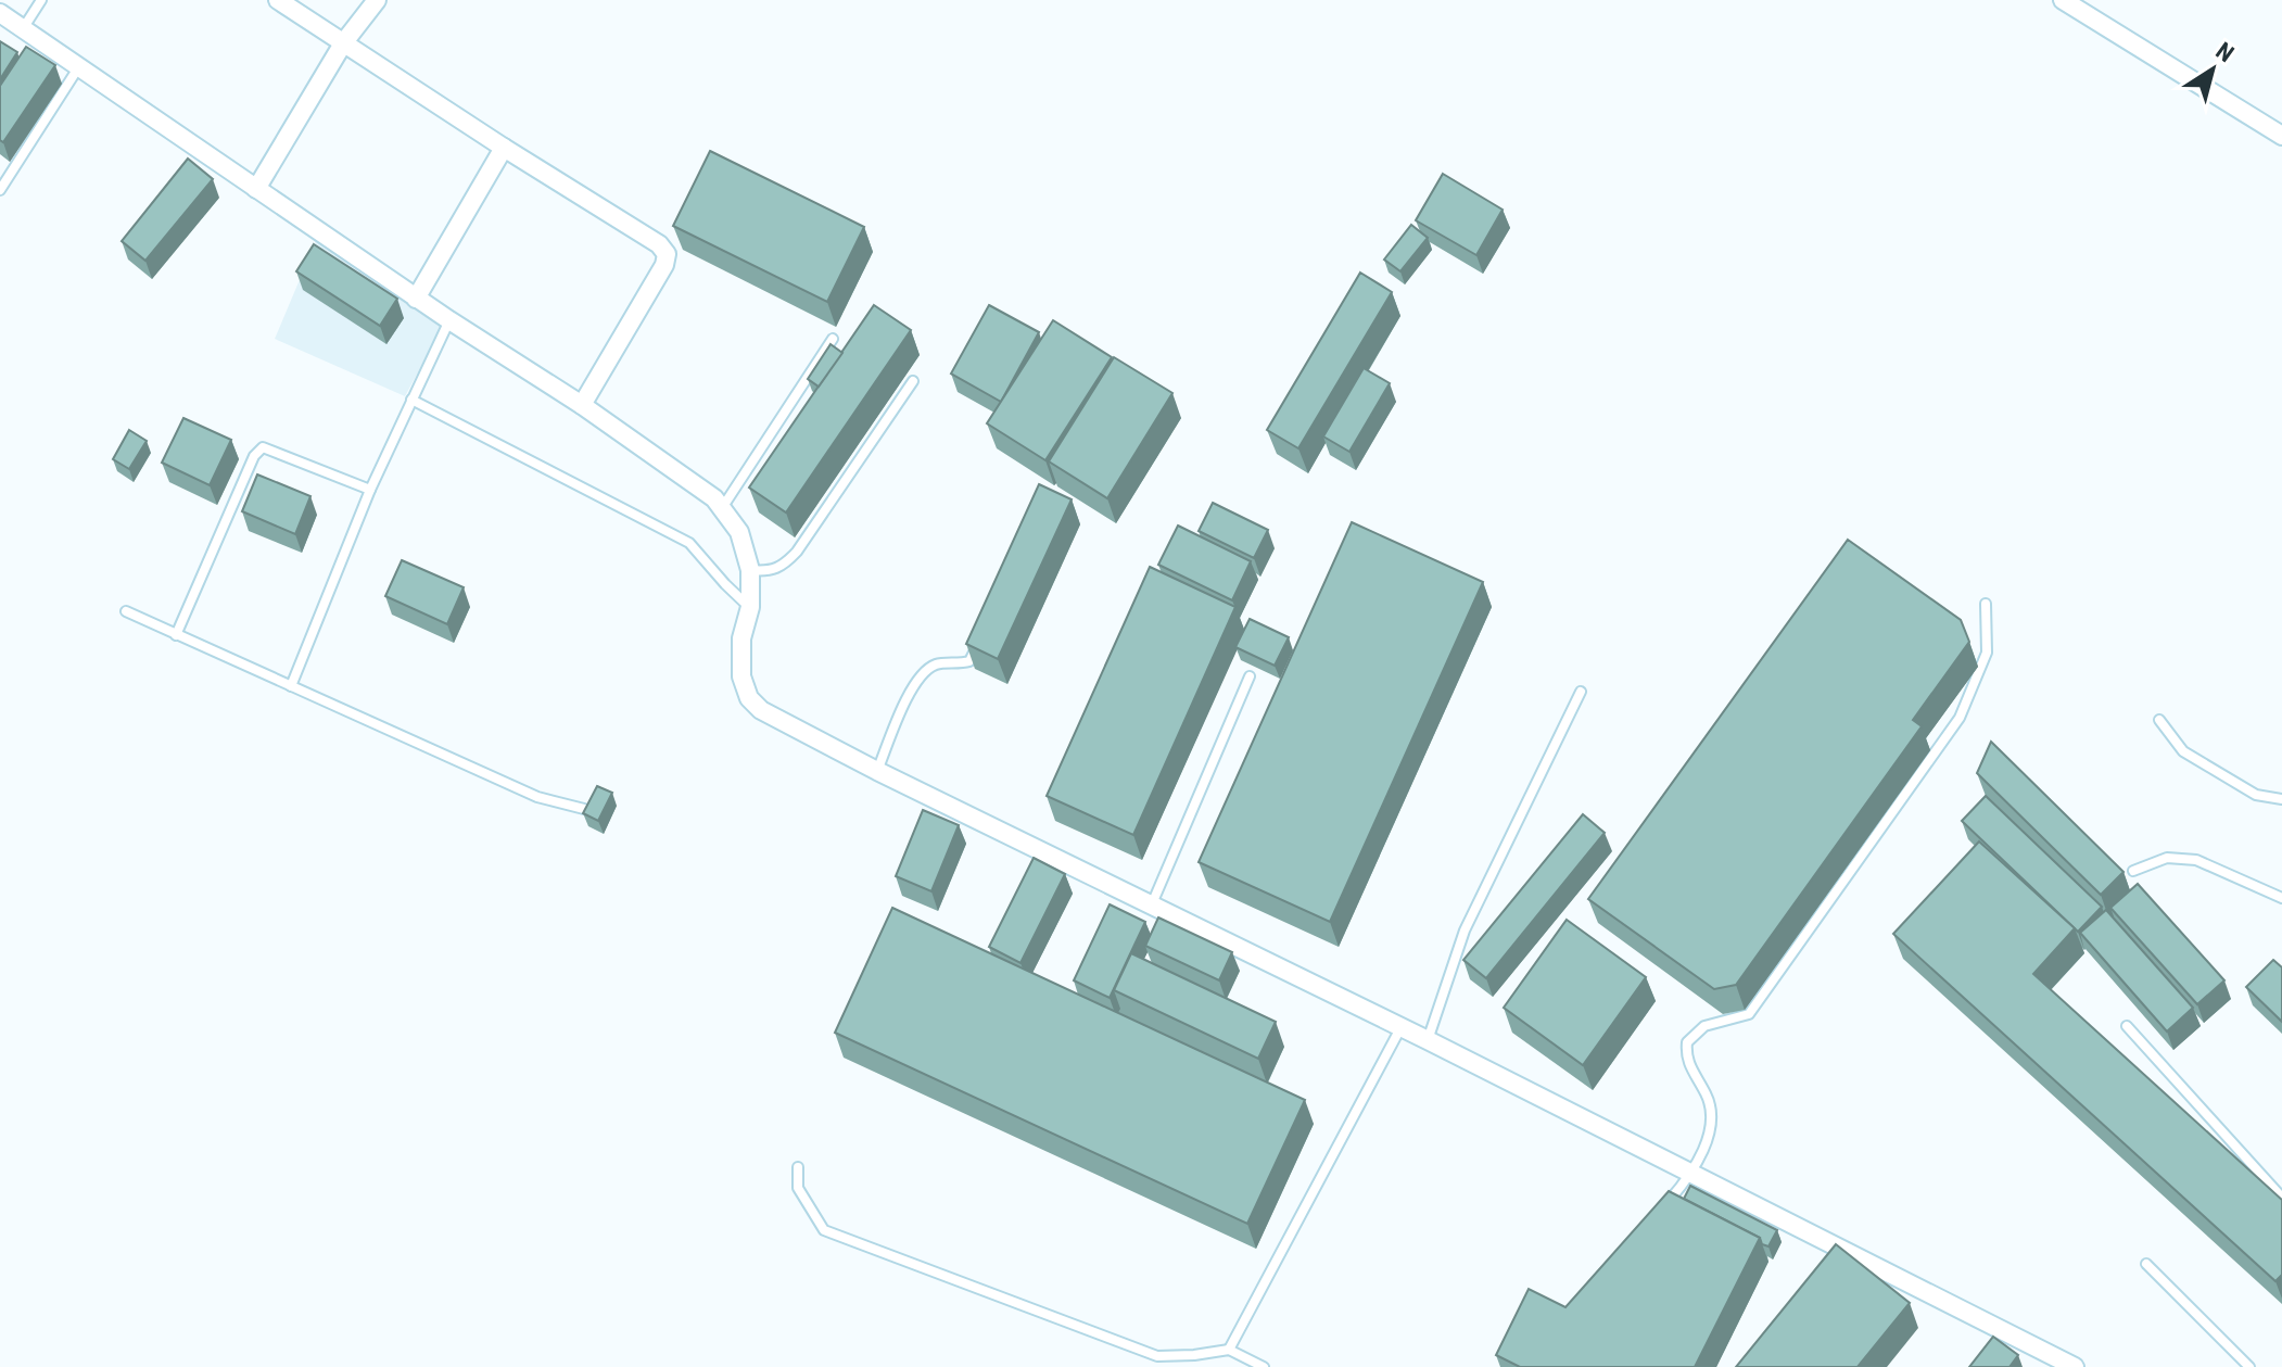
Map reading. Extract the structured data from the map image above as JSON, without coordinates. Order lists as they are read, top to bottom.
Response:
{
  "north": "top right"
}
